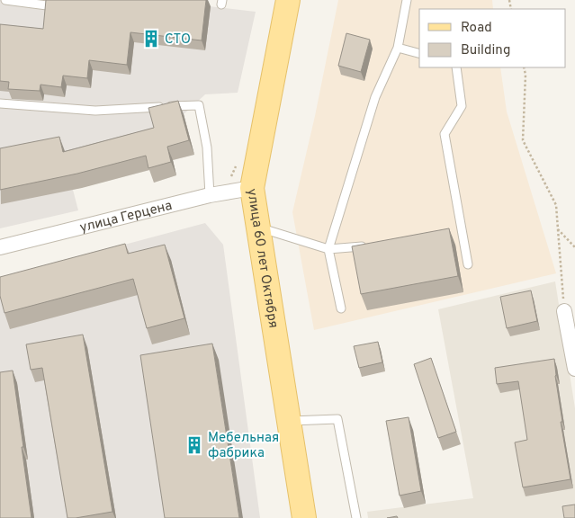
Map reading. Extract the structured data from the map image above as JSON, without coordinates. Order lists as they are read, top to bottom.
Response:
{
  "streets": {
    "main road": ["улица 60 лет Октября"],
    "street": ["улица Герцена"]
  },
  "crossings": [
    ["улица Герцена", "улица 60 лет Октября"]
  ],
  "places": {
    "building": ["СТО", "Мебельная фабрика"]
  },
  "legend": ["Road", "Building"]
}
